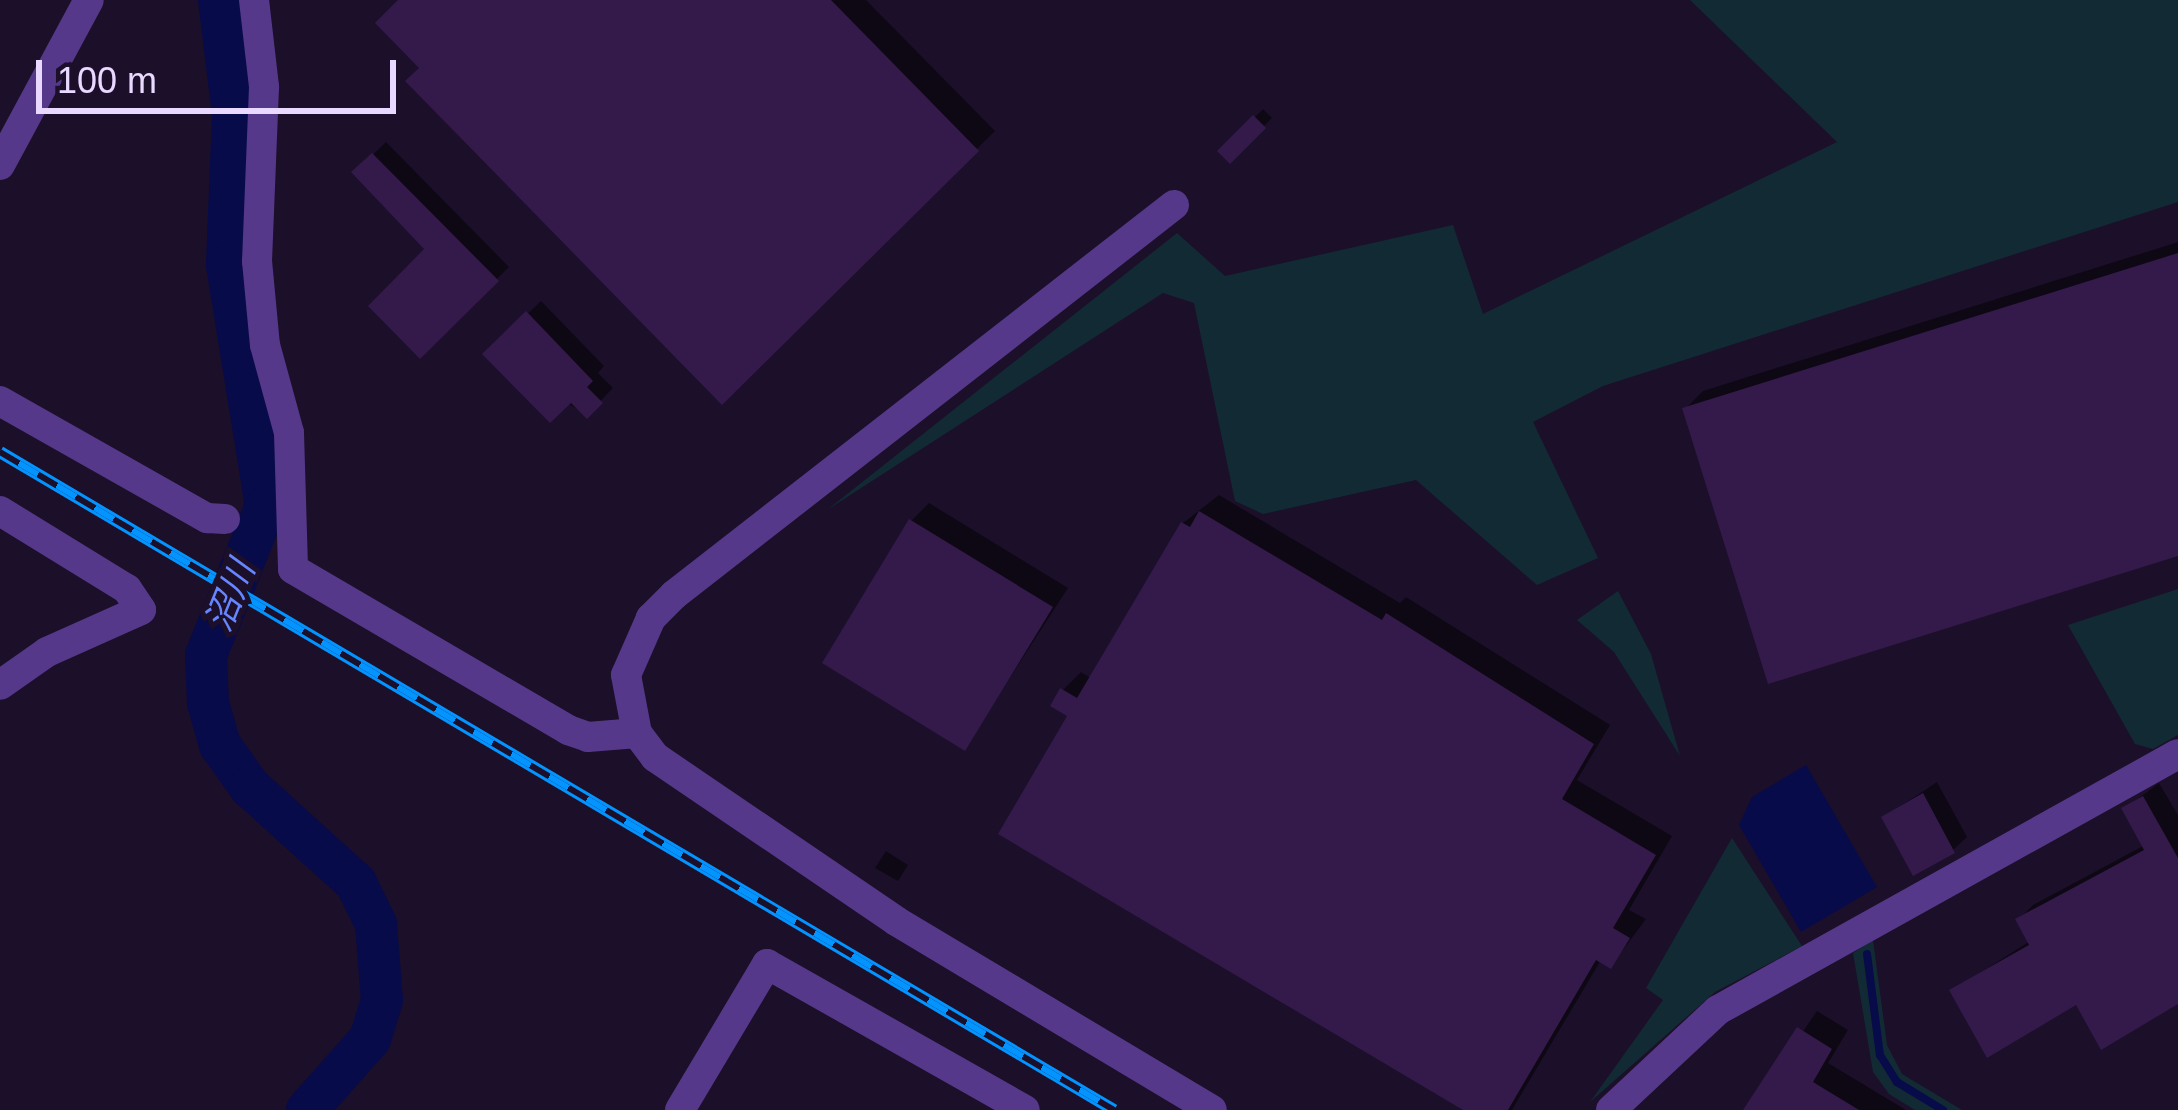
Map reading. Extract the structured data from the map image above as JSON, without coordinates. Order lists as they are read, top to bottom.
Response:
{
  "water": ["沼川"],
  "scale_bar": "100 m"
}
